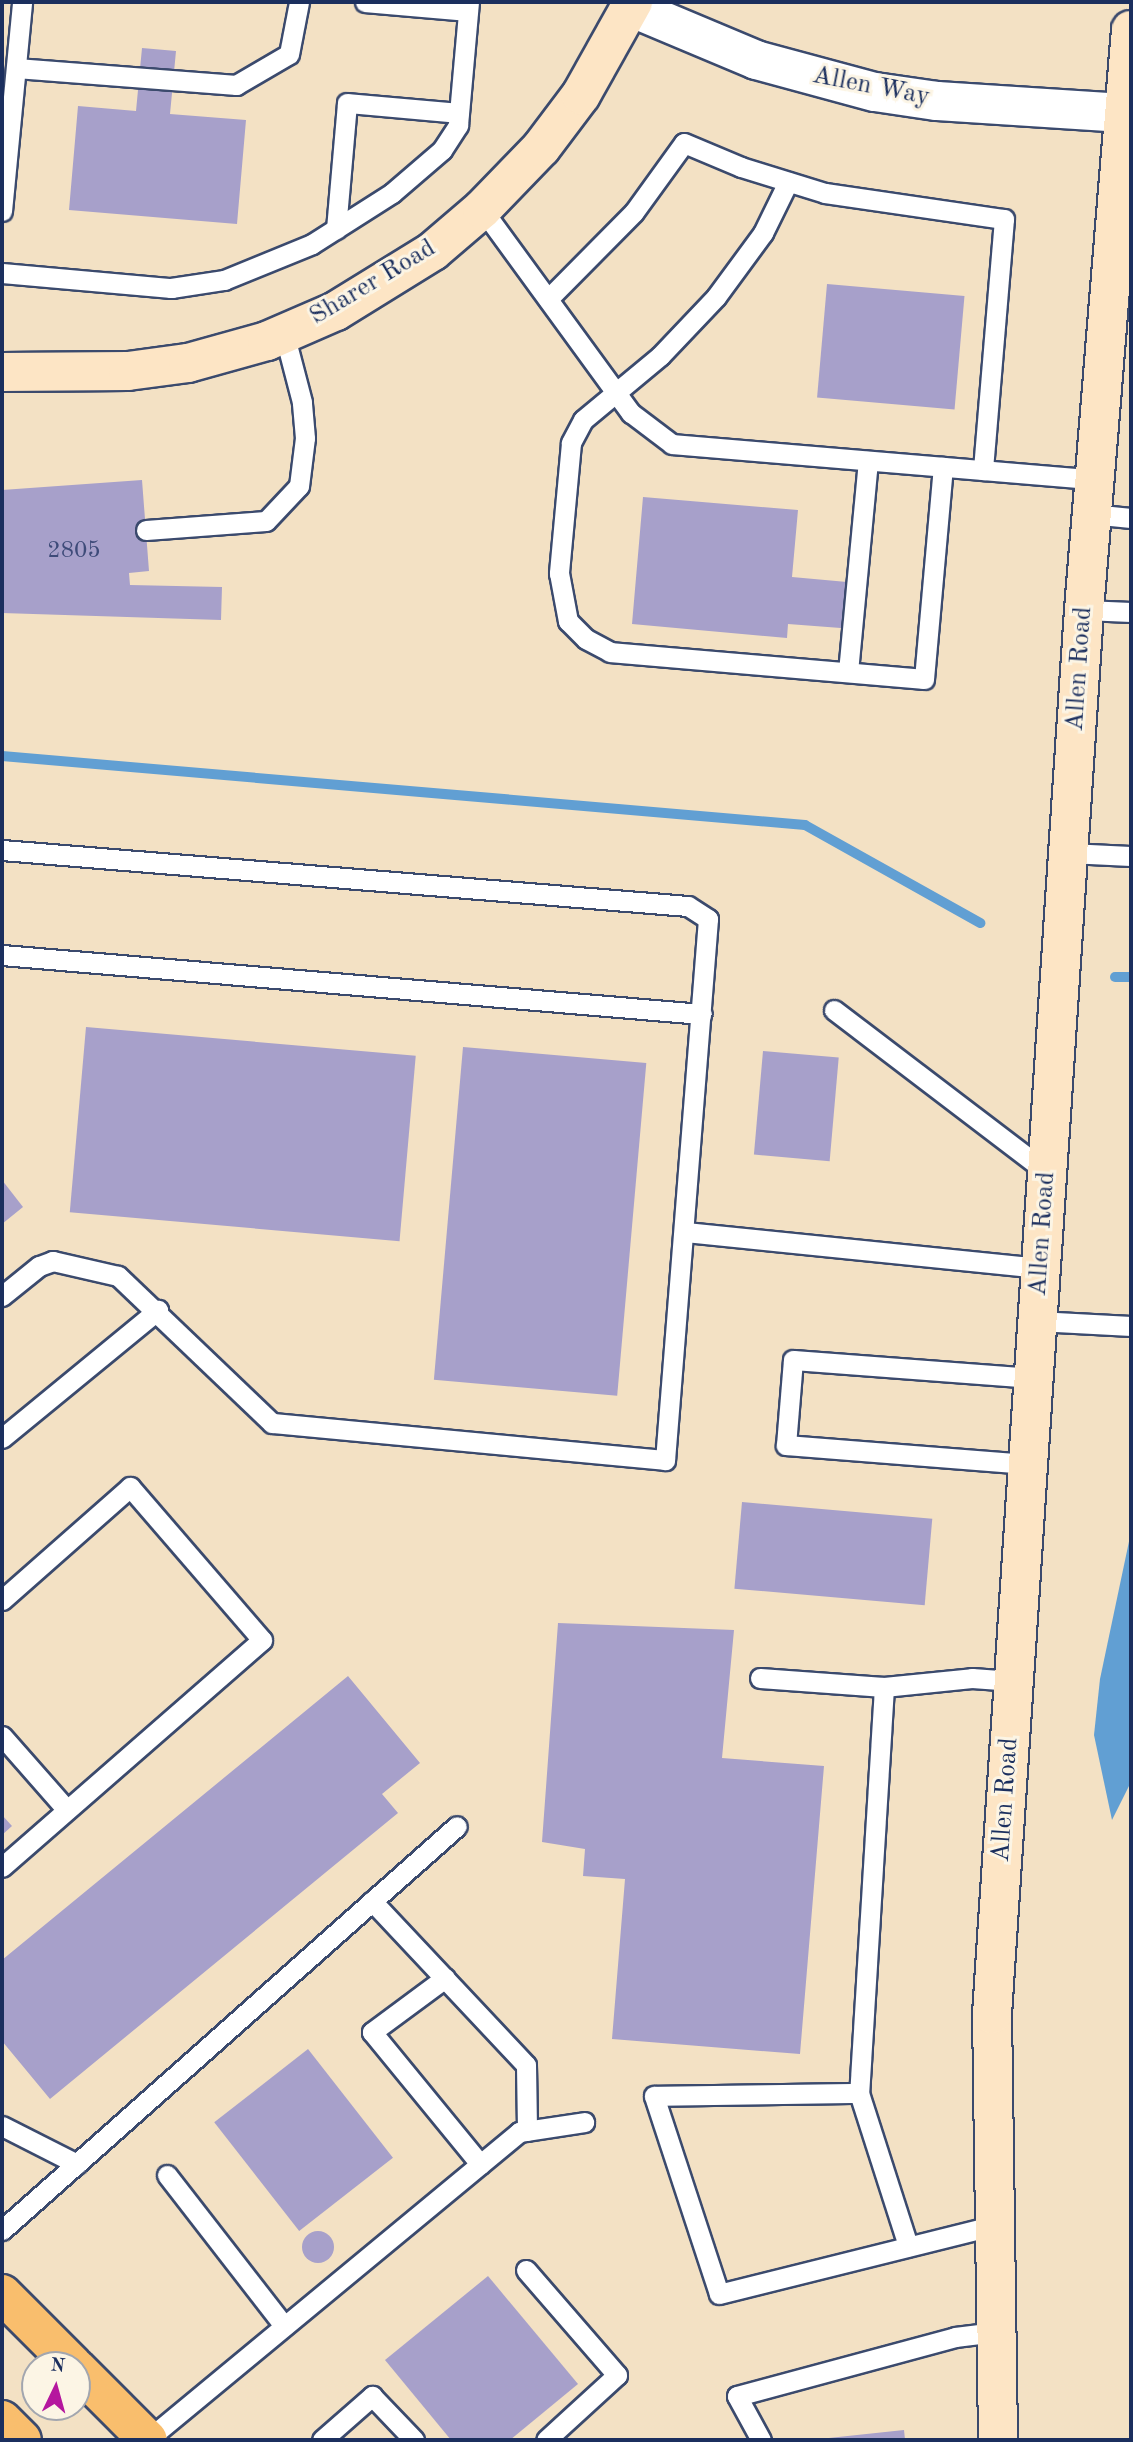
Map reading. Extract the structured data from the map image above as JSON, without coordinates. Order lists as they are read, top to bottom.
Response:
{
  "streets": {
    "street": ["Allen Way", "Sharer Road", "Allen Road"]
  },
  "crossings": [
    ["Allen Way", "Sharer Road"],
    ["Allen Way", "Allen Road"]
  ],
  "house_numbers": ["2805"],
  "north": "top"
}
